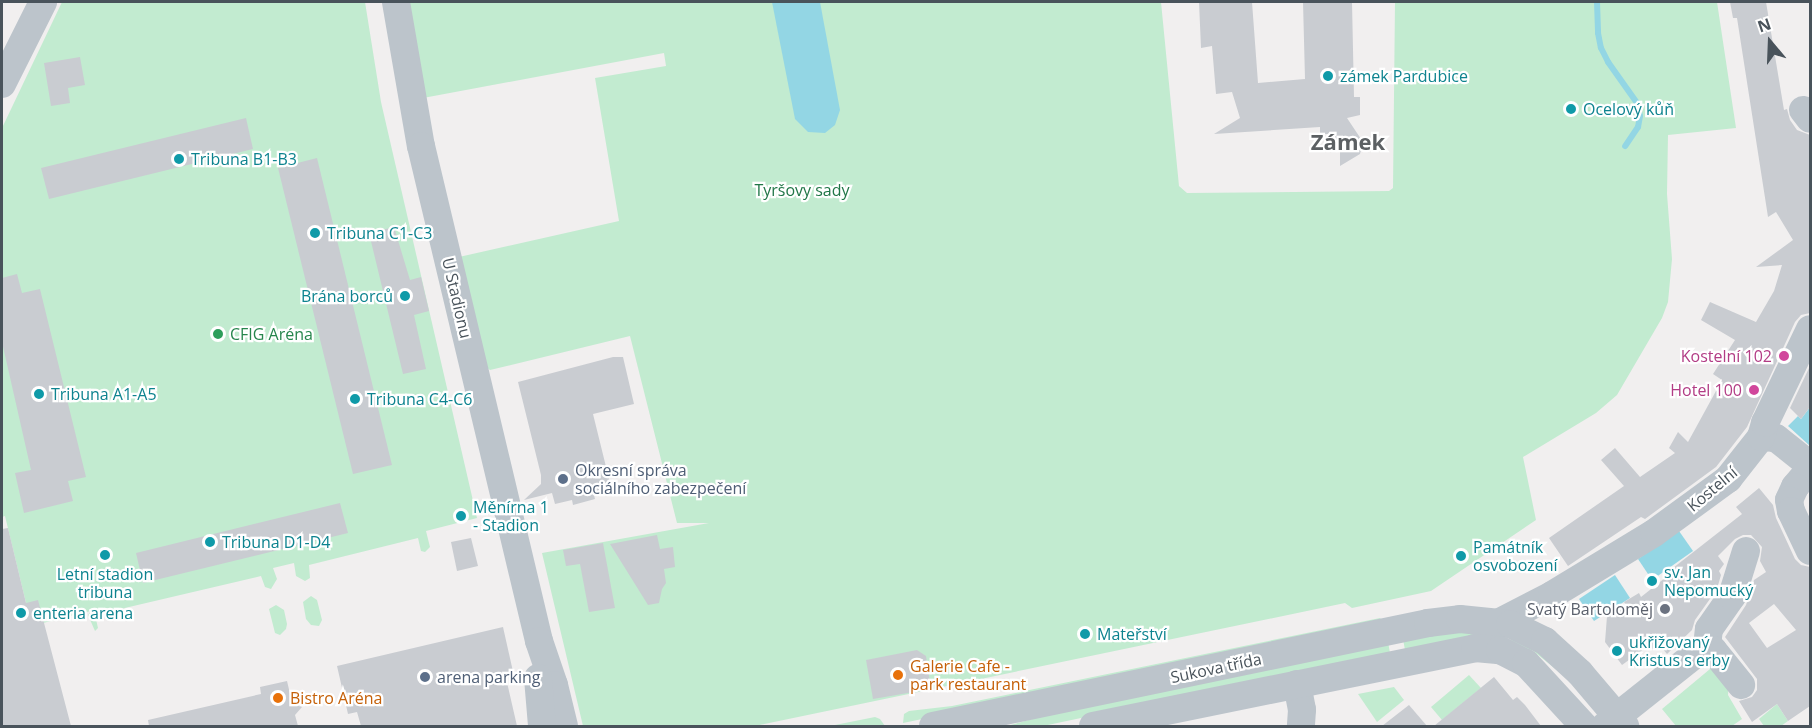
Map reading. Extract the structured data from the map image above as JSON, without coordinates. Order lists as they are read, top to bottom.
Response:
{
  "streets": {
    "street": ["U Stadionu", "Kostelní", "Sukova třída"]
  },
  "crossings": [
    ["Kostelní", "Sukova třída"]
  ],
  "districts": ["Zámek"],
  "parks": ["Tyršovy sady"],
  "places": [
    "zámek Pardubice",
    "Ocelový kůň",
    "Tribuna B1-B3",
    "Tribuna C1-C3",
    "Brána borců",
    "CFIG Aréna",
    "Kostelní 102",
    "Hotel 100",
    "Tribuna A1-A5",
    "Tribuna C4-C6",
    "Okresní správa sociálního zabezpečení",
    "Měnírna 1 - Stadion",
    "Tribuna D1-D4",
    "Letní stadion tribuna",
    "Památník osvobození",
    "sv. Jan Nepomucký",
    "Svatý Bartoloměj",
    "enteria arena",
    "Mateřství",
    "ukřižovaný Kristus s erby",
    "Galerie Cafe - park restaurant",
    "arena parking",
    "Bistro Aréna"
  ],
  "north": "top"
}
